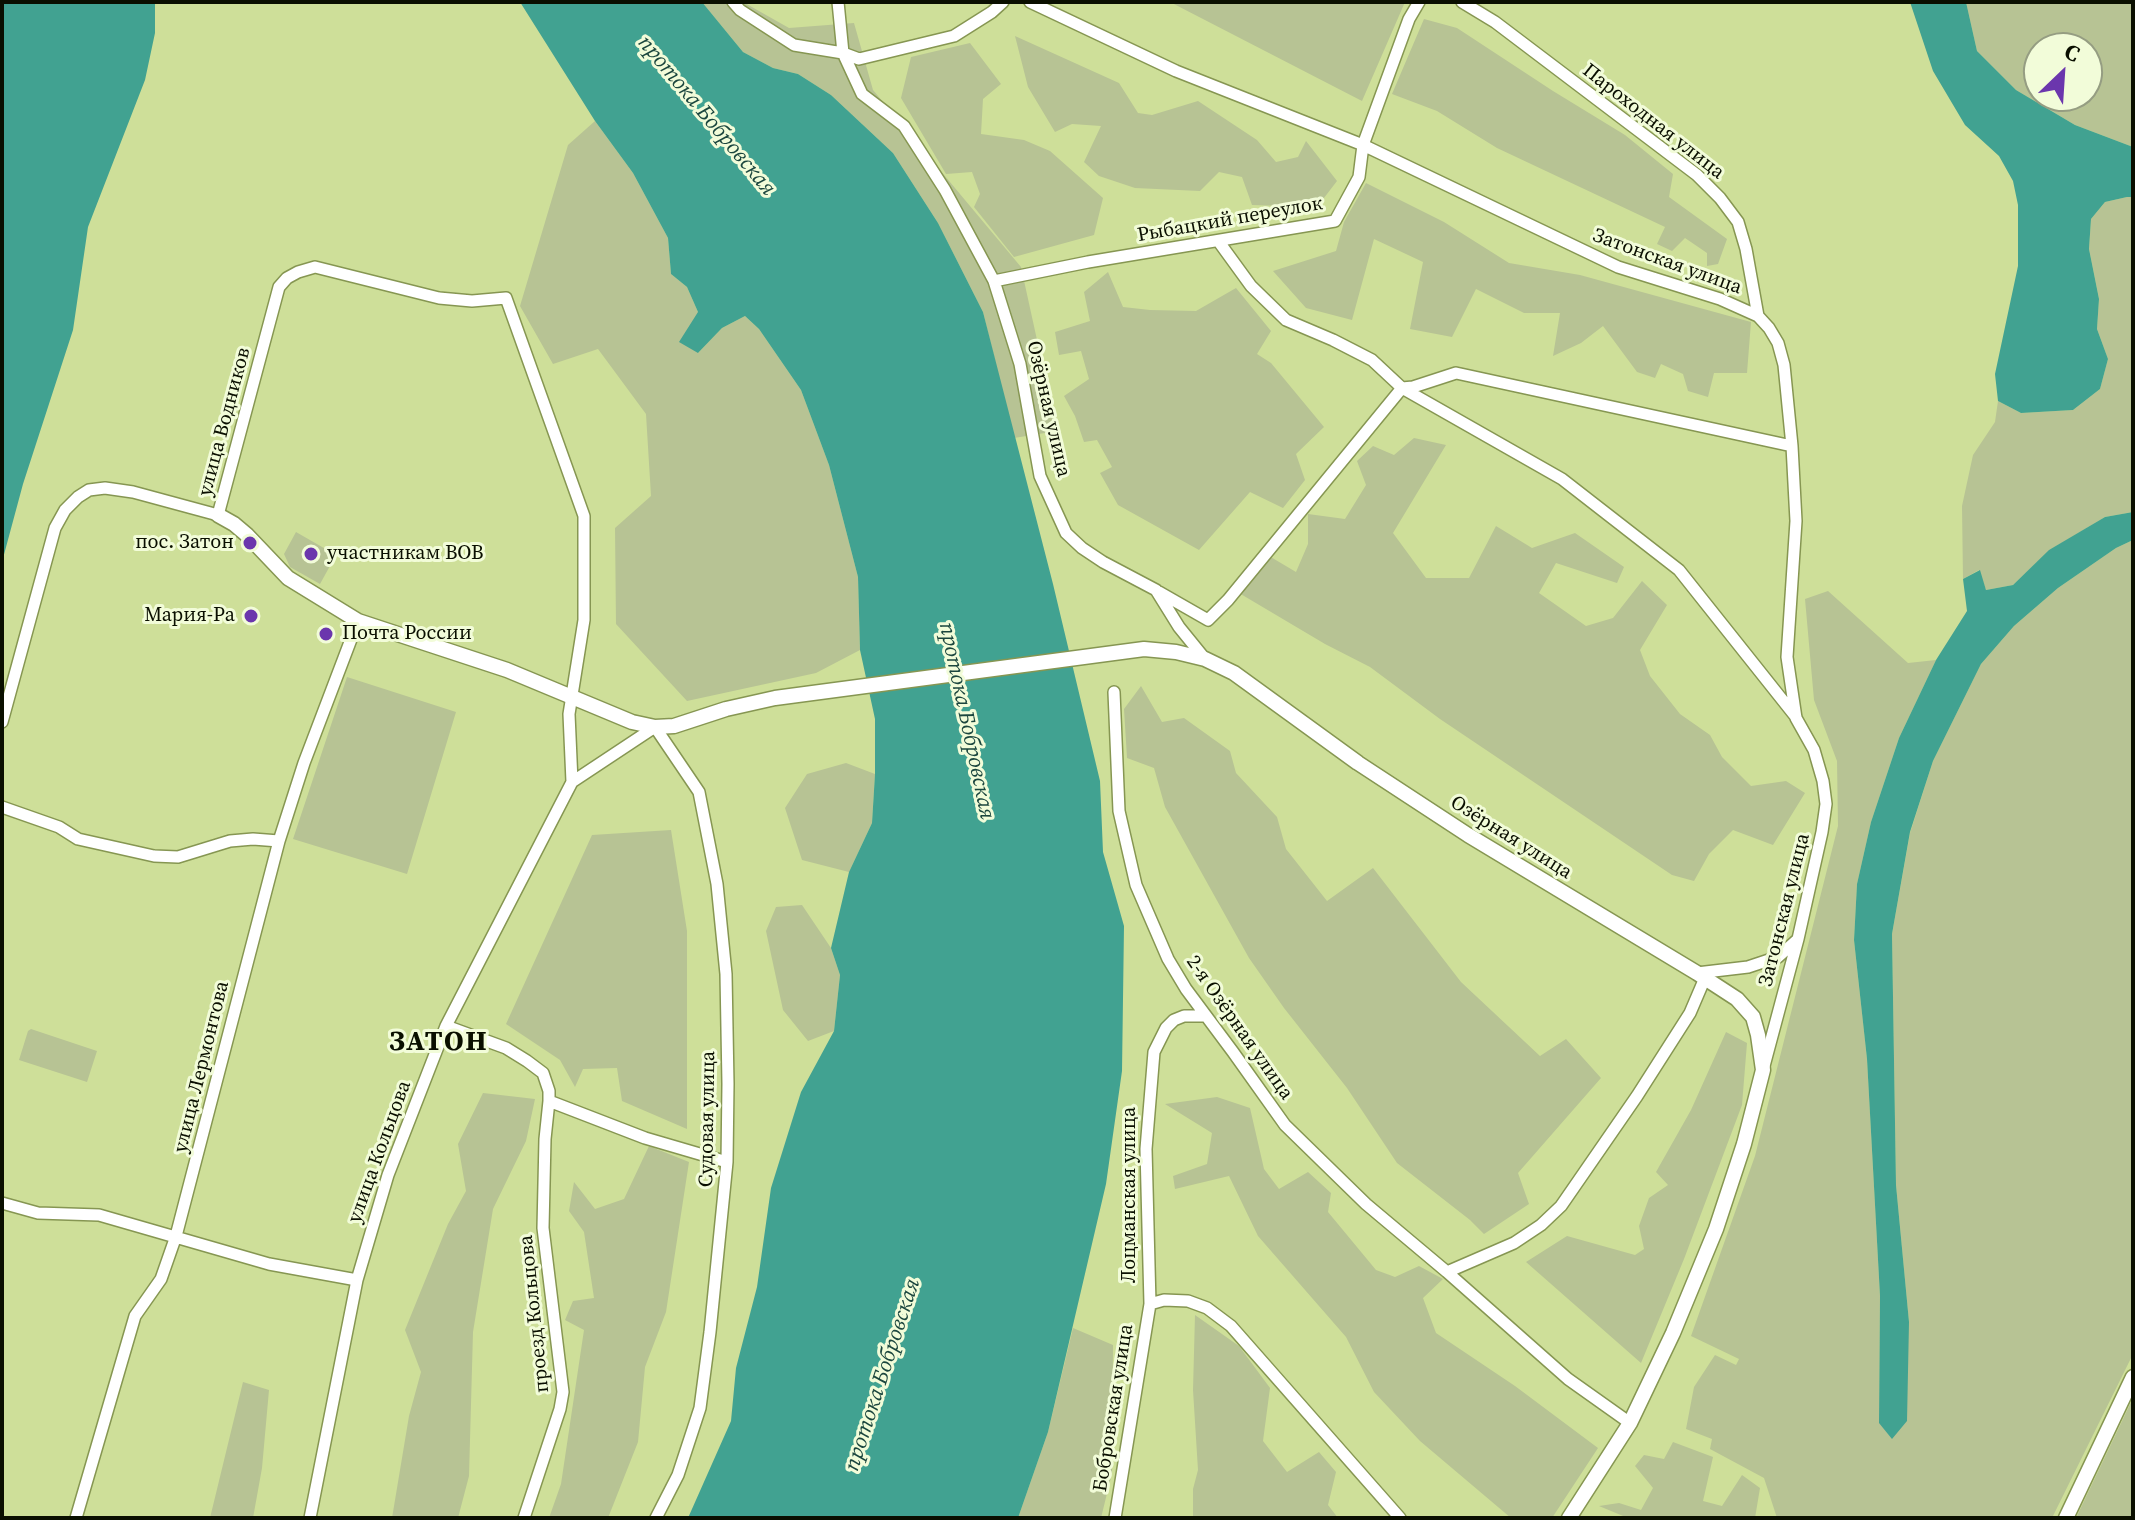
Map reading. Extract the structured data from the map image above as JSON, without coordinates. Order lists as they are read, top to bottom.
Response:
{
  "streets": {
    "street": [
      "Пароходная улица",
      "Рыбацкий переулок",
      "Затонская улица",
      "Озёрная улица",
      "улица Водников",
      "2-я Озёрная улица",
      "улица Лермонтова",
      "Судовая улица",
      "улица Кольцова",
      "Лоцманская улица",
      "проезд Кольцова",
      "Бобровская улица"
    ]
  },
  "crossings": [
    ["Пароходная улица", "Затонская улица"],
    ["Рыбацкий переулок", "Затонская улица"],
    ["Рыбацкий переулок", "Озёрная улица"],
    ["Затонская улица", "Озёрная улица"],
    ["Озёрная улица", "Судовая улица"],
    ["Озёрная улица", "улица Кольцова"],
    ["2-я Озёрная улица", "Лоцманская улица"],
    ["Судовая улица", "улица Кольцова"],
    ["улица Кольцова", "проезд Кольцова"],
    ["Лоцманская улица", "Бобровская улица"]
  ],
  "districts": ["ЗАТОН"],
  "water": ["протока Бобровская"],
  "places": [
    "пос. Затон",
    "участникам ВОВ",
    "Мария-Ра",
    "Почта России"
  ],
  "north": "top right"
}
